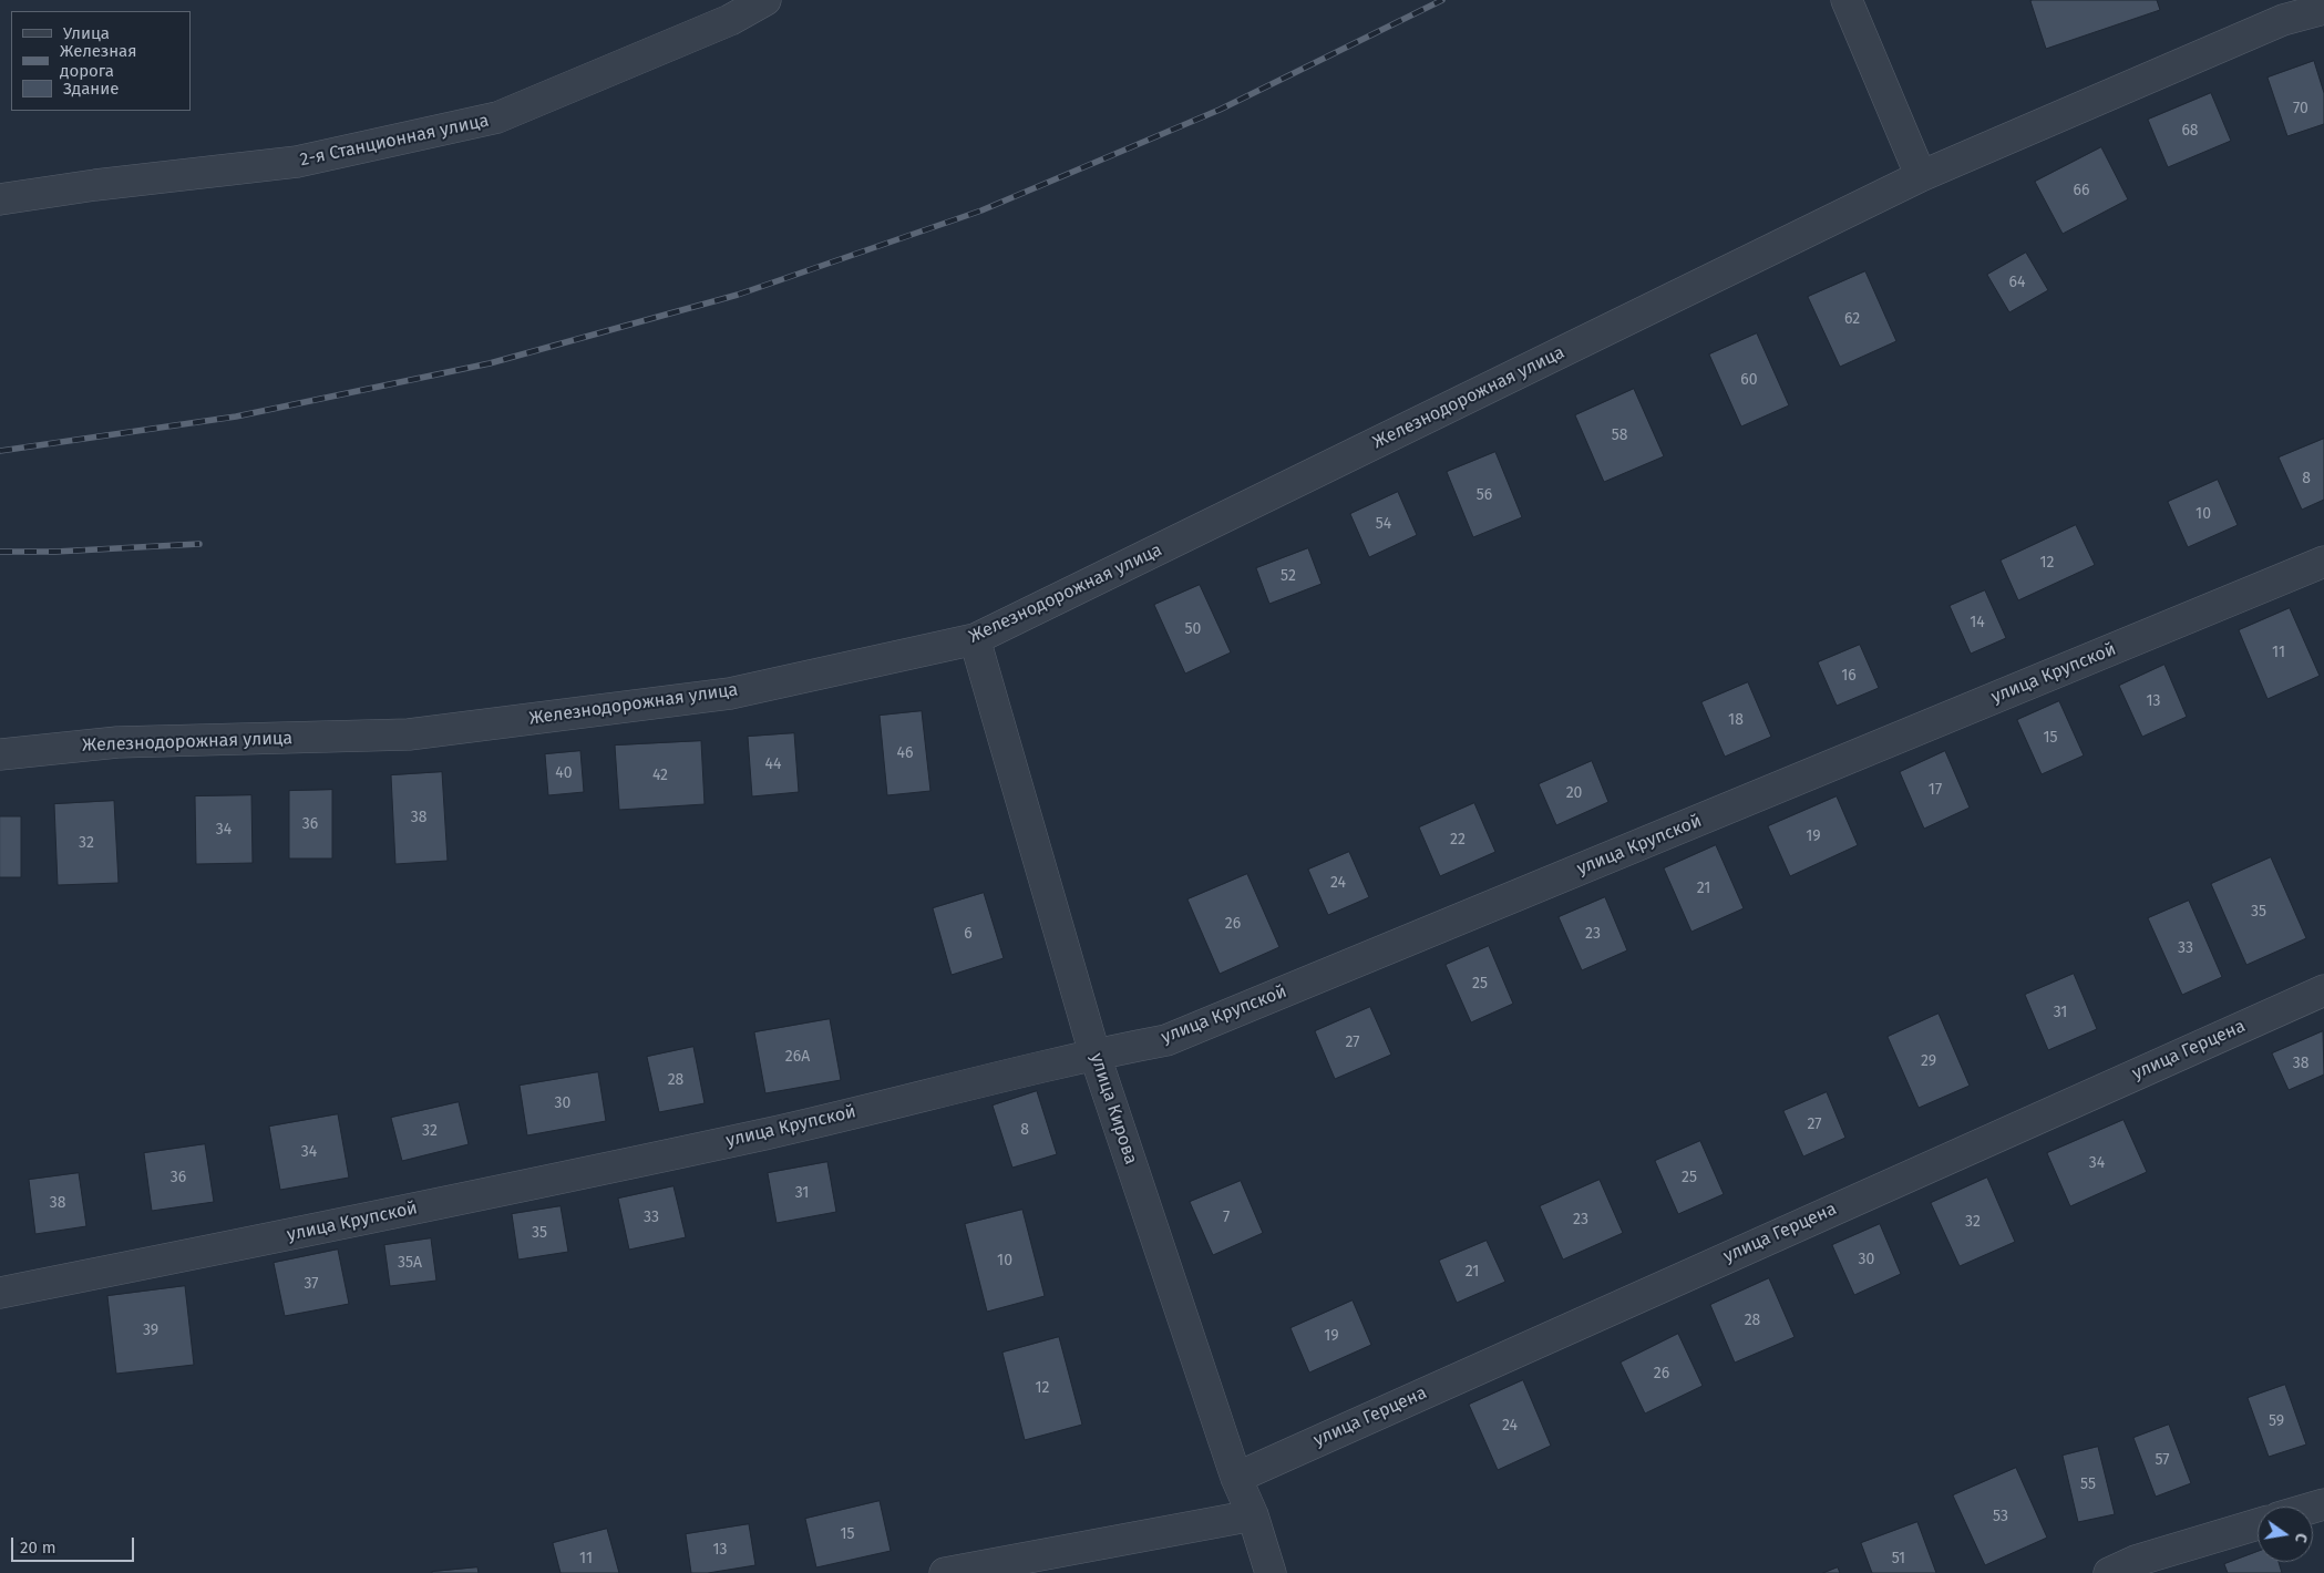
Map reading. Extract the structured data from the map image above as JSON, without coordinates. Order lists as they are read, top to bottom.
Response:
{
  "streets": {
    "street": [
      "2-я Станционная улица",
      "Железнодорожная улица",
      "улица Крупской",
      "улица Герцена",
      "улица Кирова"
    ]
  },
  "crossings": [
    ["Железнодорожная улица", "улица Кирова"],
    ["улица Крупской", "улица Кирова"],
    ["улица Герцена", "улица Кирова"]
  ],
  "house_numbers": [
    "70",
    "68",
    "66",
    "64",
    "62",
    "60",
    "58",
    "8",
    "56",
    "10",
    "54",
    "12",
    "52",
    "14",
    "50",
    "11",
    "16",
    "13",
    "18",
    "15",
    "46",
    "44",
    "40",
    "42",
    "17",
    "20",
    "38",
    "36",
    "34",
    "19",
    "22",
    "32",
    "24",
    "21",
    "35",
    "26",
    "6",
    "23",
    "33",
    "25",
    "31",
    "27",
    "26А",
    "29",
    "38",
    "28",
    "30",
    "27",
    "8",
    "32",
    "34",
    "34",
    "36",
    "25",
    "31",
    "38",
    "33",
    "7",
    "23",
    "32",
    "35",
    "30",
    "10",
    "35А",
    "21",
    "37",
    "28",
    "39",
    "19",
    "26",
    "12",
    "59",
    "24",
    "57",
    "55",
    "53",
    "15",
    "13",
    "11",
    "51"
  ],
  "legend": ["Улица", "Железная дорога", "Здание"],
  "scale_bar": "20 m",
  "north": "right"
}
